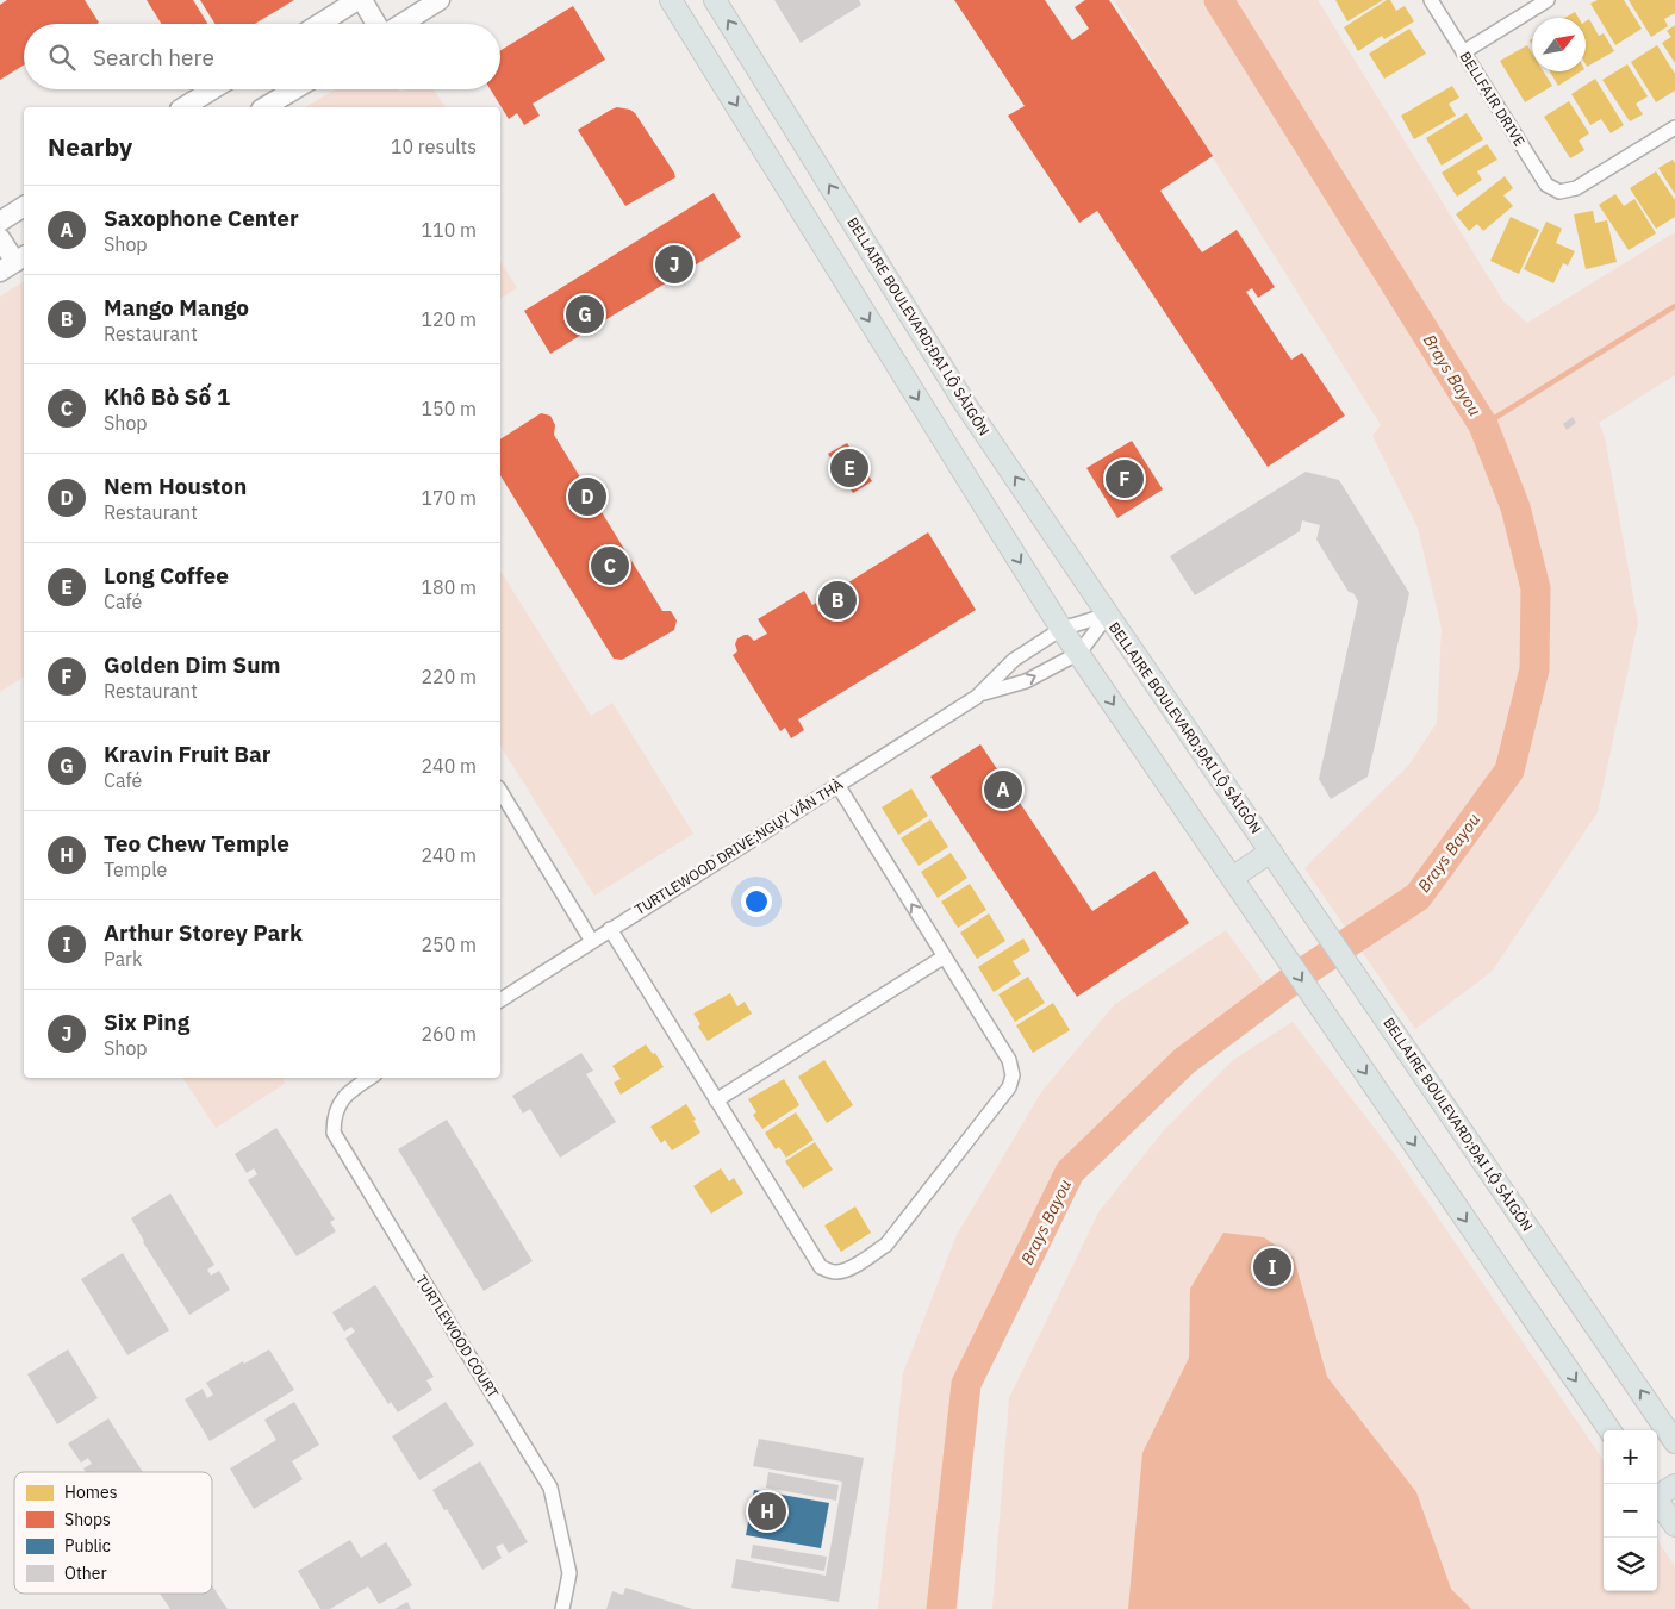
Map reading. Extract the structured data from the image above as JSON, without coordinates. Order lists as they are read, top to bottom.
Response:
{
  "streets": {
    "main road": ["BELLAIRE BOULEVARD;ĐẠI LỘ SÀIGÒN"],
    "street": ["BELLFAIR DRIVE", "TURTLEWOOD DRIVE;NGỤY VĂN THÀ", "TURTLEWOOD COURT"]
  },
  "crossings": [
    ["BELLAIRE BOULEVARD;ĐẠI LỘ SÀIGÒN", "TURTLEWOOD DRIVE;NGỤY VĂN THÀ"]
  ],
  "water": ["Brays Bayou"],
  "legend": [
    "Homes",
    "Shops",
    "Public",
    "Other"
  ],
  "north": "top right",
  "page": {
    "search": "Search here",
    "heading": ["Nearby", "10 results"],
    "list": [
      {
        "mark": "A",
        "name": "Saxophone Center",
        "note": "Shop",
        "value": "110 m"
      },
      {
        "mark": "B",
        "name": "Mango Mango",
        "note": "Restaurant",
        "value": "120 m"
      },
      {
        "mark": "C",
        "name": "Khô Bò Số 1",
        "note": "Shop",
        "value": "150 m"
      },
      {
        "mark": "D",
        "name": "Nem Houston",
        "note": "Restaurant",
        "value": "170 m"
      },
      {
        "mark": "E",
        "name": "Long Coffee",
        "note": "Café",
        "value": "180 m"
      },
      {
        "mark": "F",
        "name": "Golden Dim Sum",
        "note": "Restaurant",
        "value": "220 m"
      },
      {
        "mark": "G",
        "name": "Kravin Fruit Bar",
        "note": "Café",
        "value": "240 m"
      },
      {
        "mark": "H",
        "name": "Teo Chew Temple",
        "note": "Temple",
        "value": "240 m"
      },
      {
        "mark": "I",
        "name": "Arthur Storey Park",
        "note": "Park",
        "value": "250 m"
      },
      {
        "mark": "J",
        "name": "Six Ping",
        "note": "Shop",
        "value": "260 m"
      }
    ],
    "pins": [
      "J",
      "G",
      "E",
      "F",
      "D",
      "C",
      "B",
      "A",
      "I",
      "H"
    ],
    "map_buttons": ["+", "−"]
  }
}
